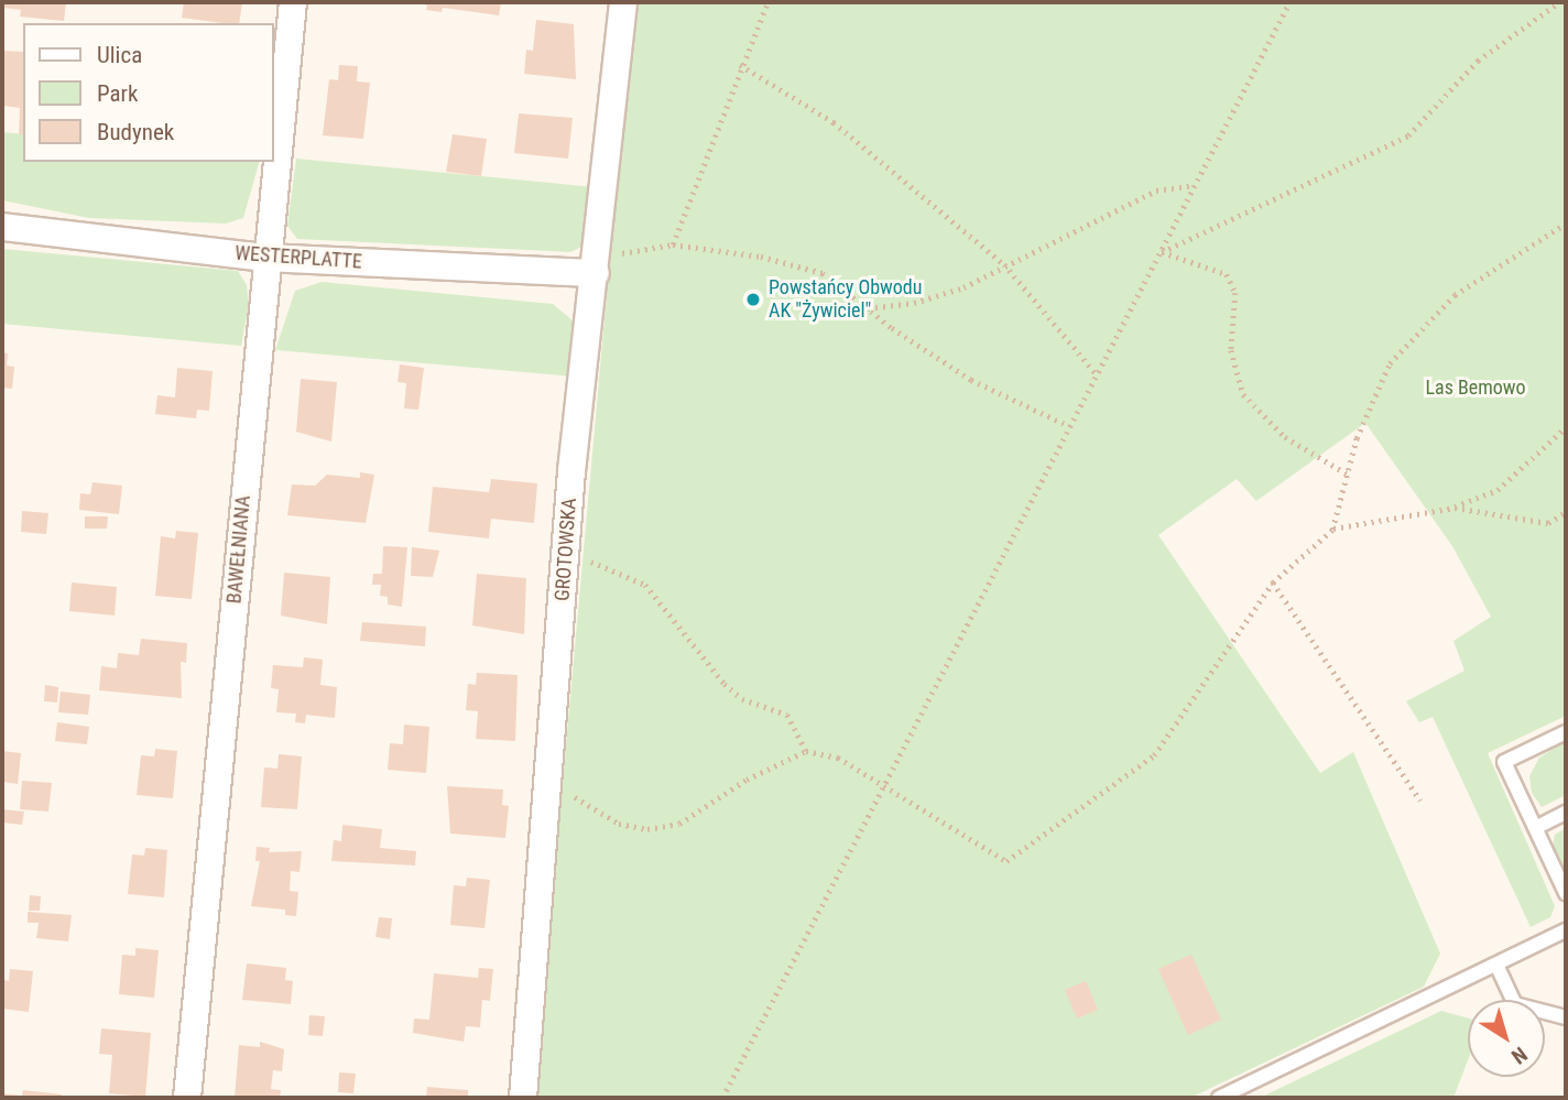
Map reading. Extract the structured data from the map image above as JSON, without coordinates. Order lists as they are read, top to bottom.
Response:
{
  "streets": {
    "street": ["WESTERPLATTE", "BAWEŁNIANA", "GROTOWSKA"]
  },
  "crossings": [
    ["WESTERPLATTE", "BAWEŁNIANA"],
    ["WESTERPLATTE", "GROTOWSKA"]
  ],
  "parks": ["Las Bemowo"],
  "places": ["Powstańcy Obwodu AK \"Żywiciel\""],
  "legend": ["Ulica", "Park", "Budynek"],
  "north": "bottom right"
}
